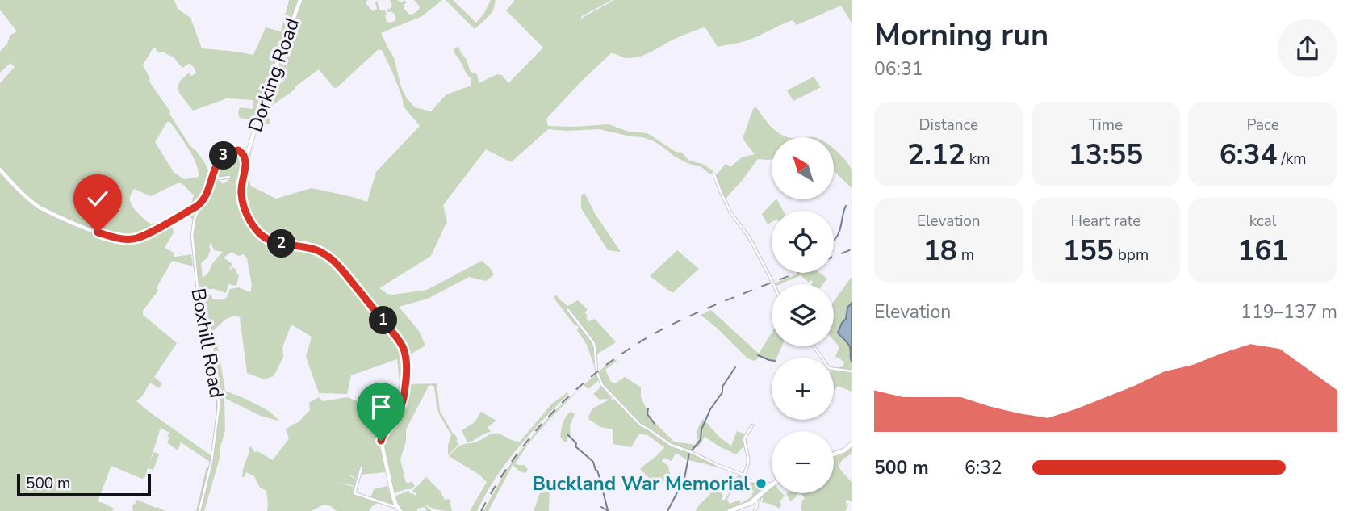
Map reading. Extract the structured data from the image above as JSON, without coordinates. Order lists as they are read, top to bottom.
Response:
{
  "streets": {
    "main road": ["Dorking Road"],
    "street": ["Boxhill Road"]
  },
  "places": ["Buckland War Memorial"],
  "scale_bar": "500 m",
  "north": "top left",
  "page": {
    "heading": ["Morning run", "06:31"],
    "stats": [
      ["Distance", "2.12 km"],
      ["Time", "13:55"],
      ["Pace", "6:34 /km"],
      ["Elevation", "18 m"],
      ["Heart rate", "155 bpm"],
      ["kcal", "161"]
    ],
    "map_buttons": ["+", "−"],
    "pins": ["3", "2", "1"],
    "chart": ["Elevation", "119–137 m"],
    "list": [
      {
        "name": "500 m",
        "note": "6:32"
      }
    ],
    "scale": "500 m"
  }
}
